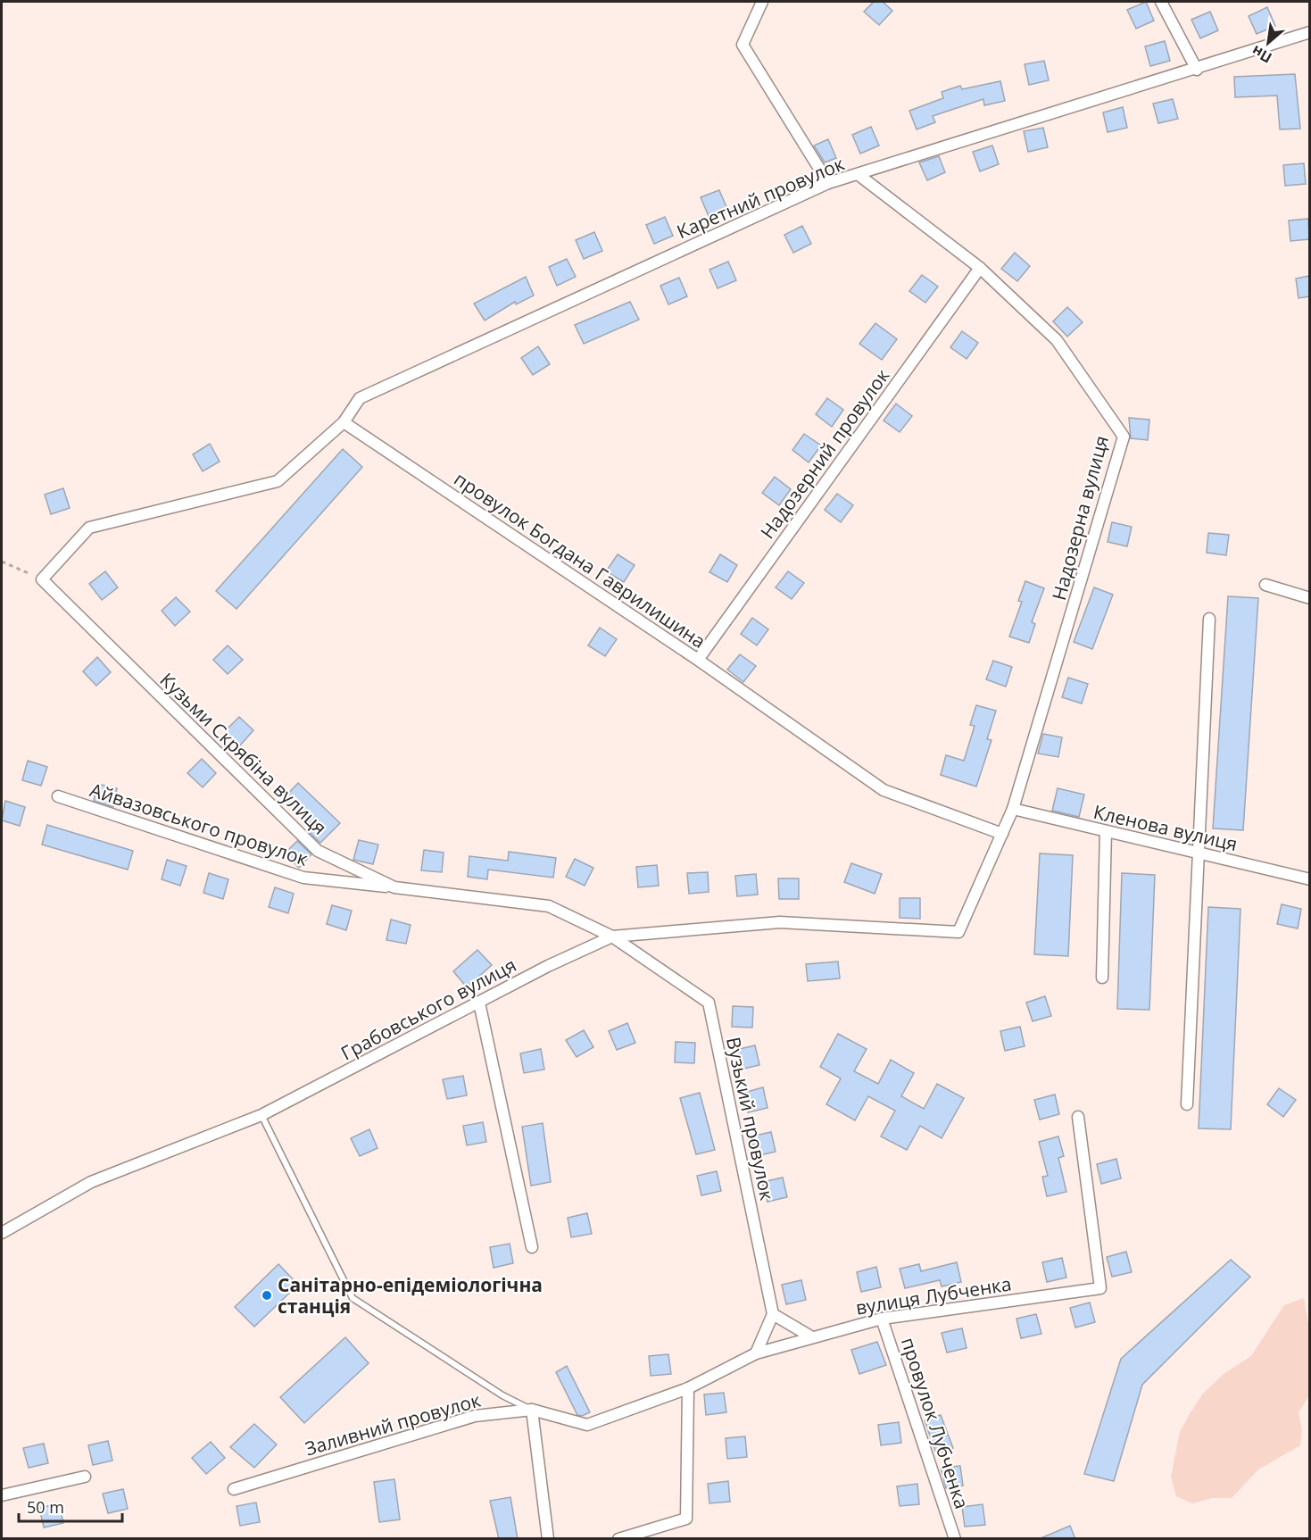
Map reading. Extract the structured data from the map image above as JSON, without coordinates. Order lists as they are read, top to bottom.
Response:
{
  "streets": {
    "street": [
      "Каретний провулок",
      "Надозерний провулок",
      "Надозерна вулиця",
      "провулок Богдана Гаврилишина",
      "Кузьми Скрябіна вулиця",
      "Айвазовського провулок",
      "Кленова вулиця",
      "Грабовського вулиця",
      "Вузький провулок",
      "вулиця Лубченка",
      "провулок Лубченка",
      "Заливний провулок"
    ]
  },
  "crossings": [
    ["Каретний провулок", "Надозерна вулиця"],
    ["Каретний провулок", "провулок Богдана Гаврилишина"],
    ["Надозерний провулок", "Надозерна вулиця"],
    ["Надозерний провулок", "провулок Богдана Гаврилишина"],
    ["Надозерна вулиця", "провулок Богдана Гаврилишина"],
    ["Надозерна вулиця", "Кузьми Скрябіна вулиця"],
    ["Надозерна вулиця", "Кленова вулиця"],
    ["Кузьми Скрябіна вулиця", "Айвазовського провулок"],
    ["Кузьми Скрябіна вулиця", "Грабовського вулиця"],
    ["Кузьми Скрябіна вулиця", "Вузький провулок"],
    ["Грабовського вулиця", "Вузький провулок"],
    ["вулиця Лубченка", "провулок Лубченка"],
    ["вулиця Лубченка", "Заливний провулок"]
  ],
  "places": ["Санітарно-епідеміологічна станція"],
  "scale_bar": "50 m",
  "north": "bottom left"
}
